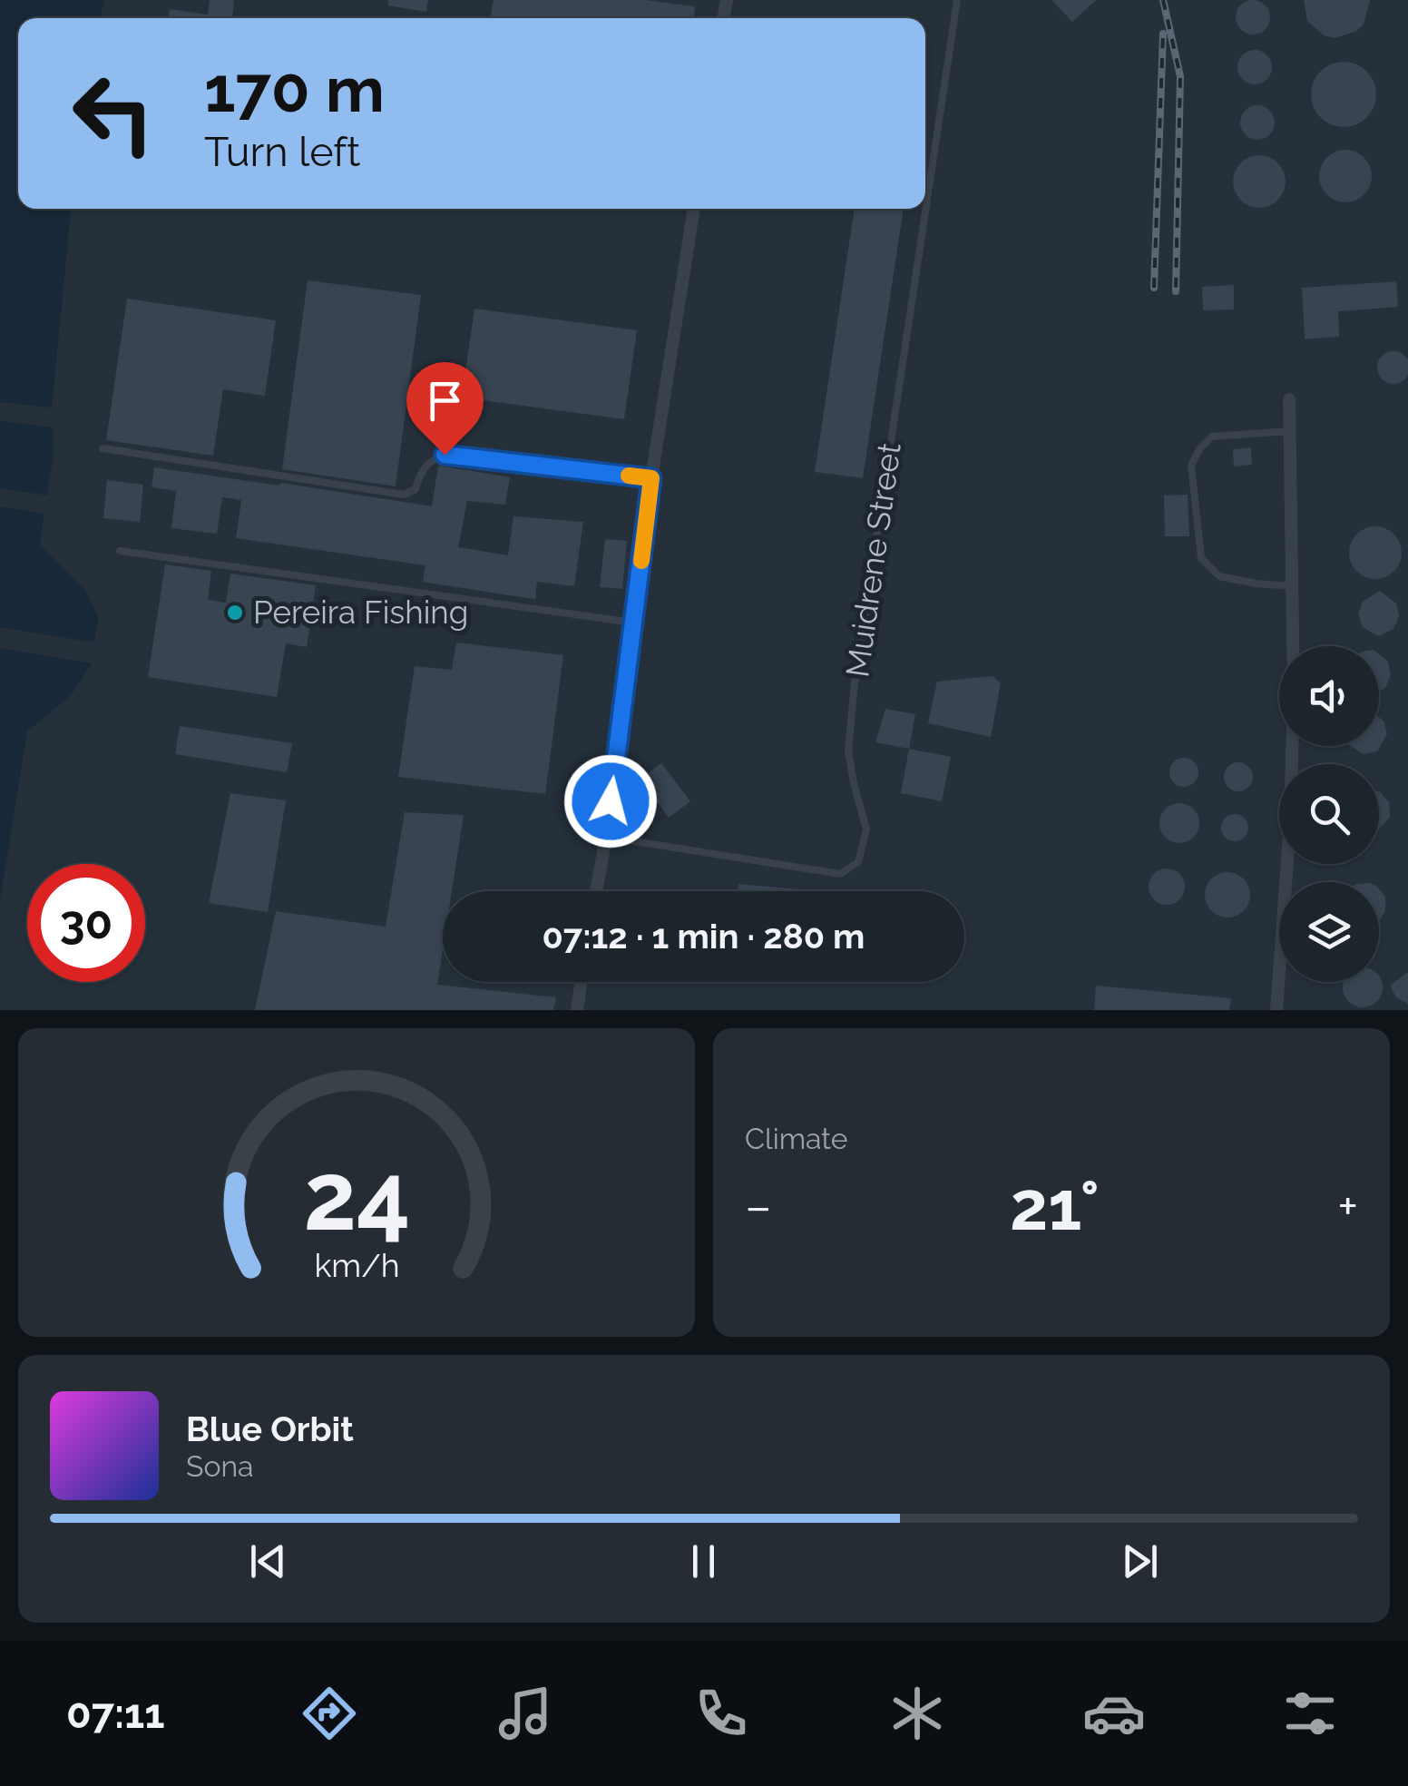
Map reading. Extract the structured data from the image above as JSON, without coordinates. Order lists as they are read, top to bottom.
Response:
{
  "streets": {
    "lane": ["Muidrene Street"]
  },
  "places": ["Pereira Fishing"],
  "page": {
    "turn": ["170 m", "Turn left"],
    "limit": "30",
    "trip": "07:12 · 1 min · 280 m",
    "tile": "Climate",
    "heat": ["−", "21°", "+"],
    "song": ["Blue Orbit", "Sona"],
    "tabs": "07:11",
    "gauge": ["24", "km/h"]
  }
}
